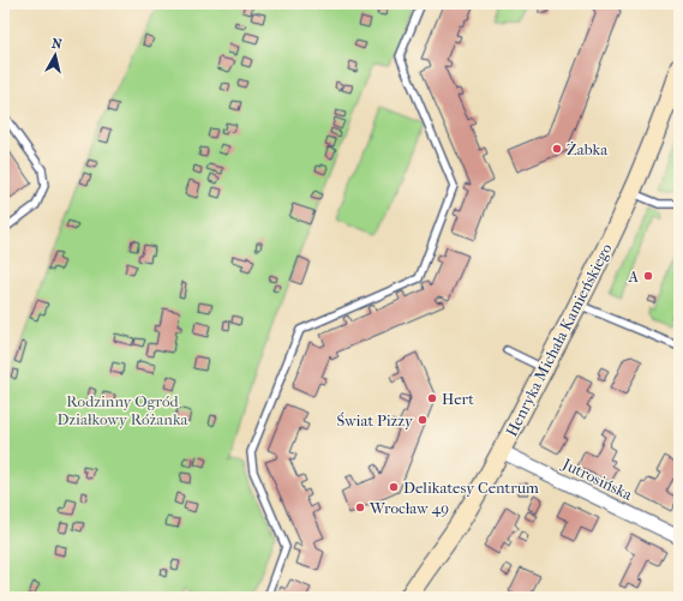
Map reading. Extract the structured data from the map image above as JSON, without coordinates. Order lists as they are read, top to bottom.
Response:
{
  "streets": {
    "street": ["Henryka Michała Kamieńskiego", "Jutrosińska"]
  },
  "crossings": [
    ["Henryka Michała Kamieńskiego", "Jutrosińska"]
  ],
  "parks": ["Rodzinny Ogród Działkowy Różanka"],
  "places": [
    "Żabka",
    "A",
    "Hert",
    "Świat Pizzy",
    "Delikatesy Centrum",
    "Wrocław 49"
  ],
  "north": "top"
}
